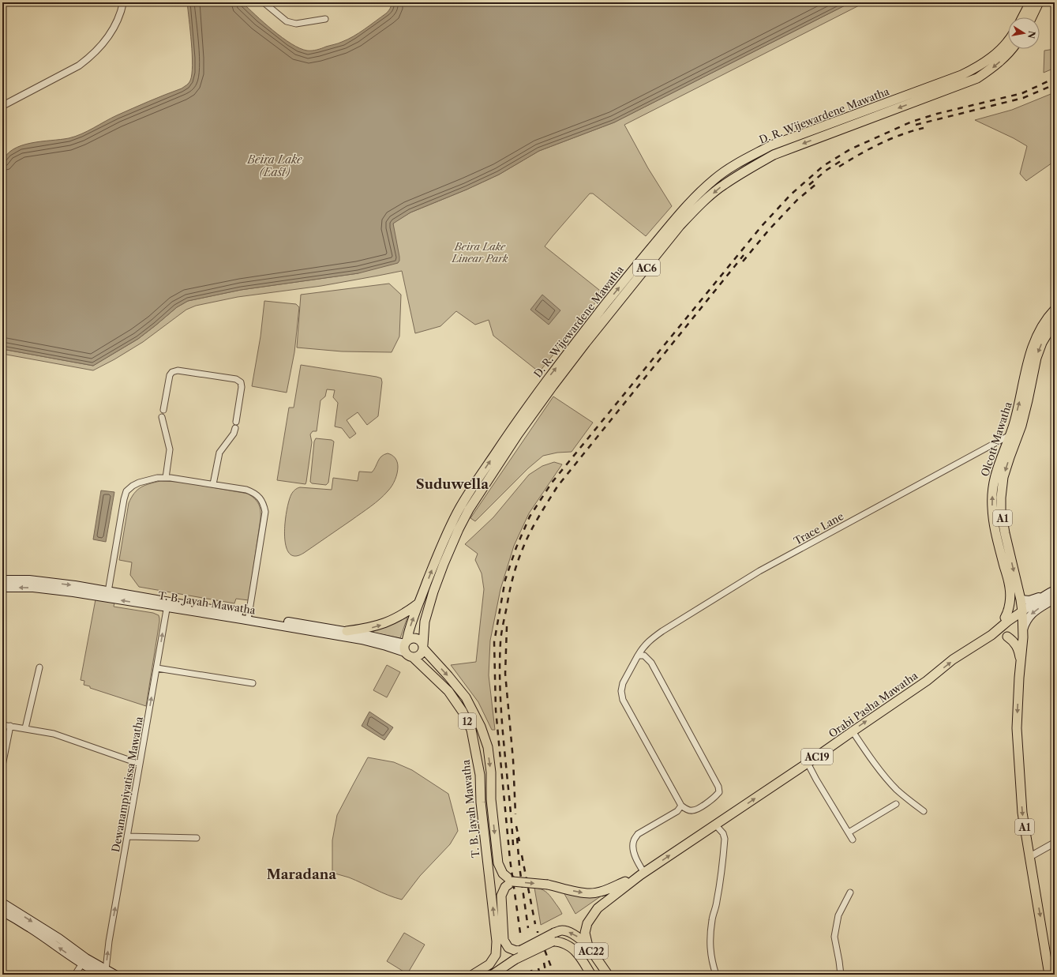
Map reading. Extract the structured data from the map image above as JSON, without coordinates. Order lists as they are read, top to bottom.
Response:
{
  "streets": {
    "main road": [
      "D. R. Wijewardene Mawatha",
      "AC6",
      "Olcott Mawatha",
      "A1",
      "T. B. Jayah Mawatha",
      "Orabi Pasha Mawatha",
      "12",
      "AC19",
      "AC22"
    ],
    "street": ["Trace Lane", "Dewanampiyatissa Mawatha"]
  },
  "crossings": [
    ["D. R. Wijewardene Mawatha", "T. B. Jayah Mawatha"],
    ["Olcott Mawatha", "A1"],
    ["Olcott Mawatha", "Trace Lane"],
    ["Olcott Mawatha", "Orabi Pasha Mawatha"],
    ["A1", "Orabi Pasha Mawatha"],
    ["T. B. Jayah Mawatha", "Dewanampiyatissa Mawatha"],
    ["Orabi Pasha Mawatha", "AC22"]
  ],
  "one_way": ["Orabi Pasha Mawatha", "Dewanampiyatissa Mawatha"],
  "districts": ["Suduwella", "Maradana"],
  "water": ["Beira Lake (East)"],
  "parks": ["Beira Lake Linear Park"],
  "north": "right"
}
